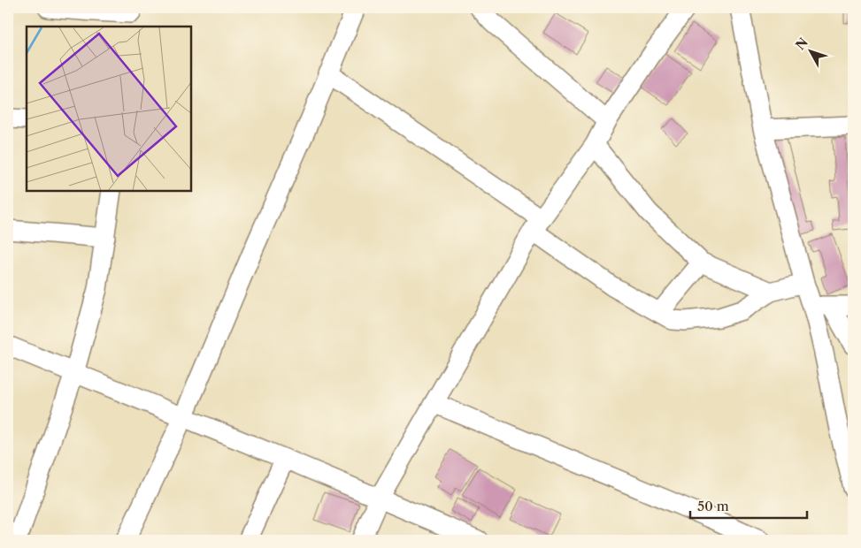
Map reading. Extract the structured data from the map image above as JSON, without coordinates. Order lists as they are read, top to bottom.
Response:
{
  "scale_bar": "50 m",
  "north": "top left"
}
